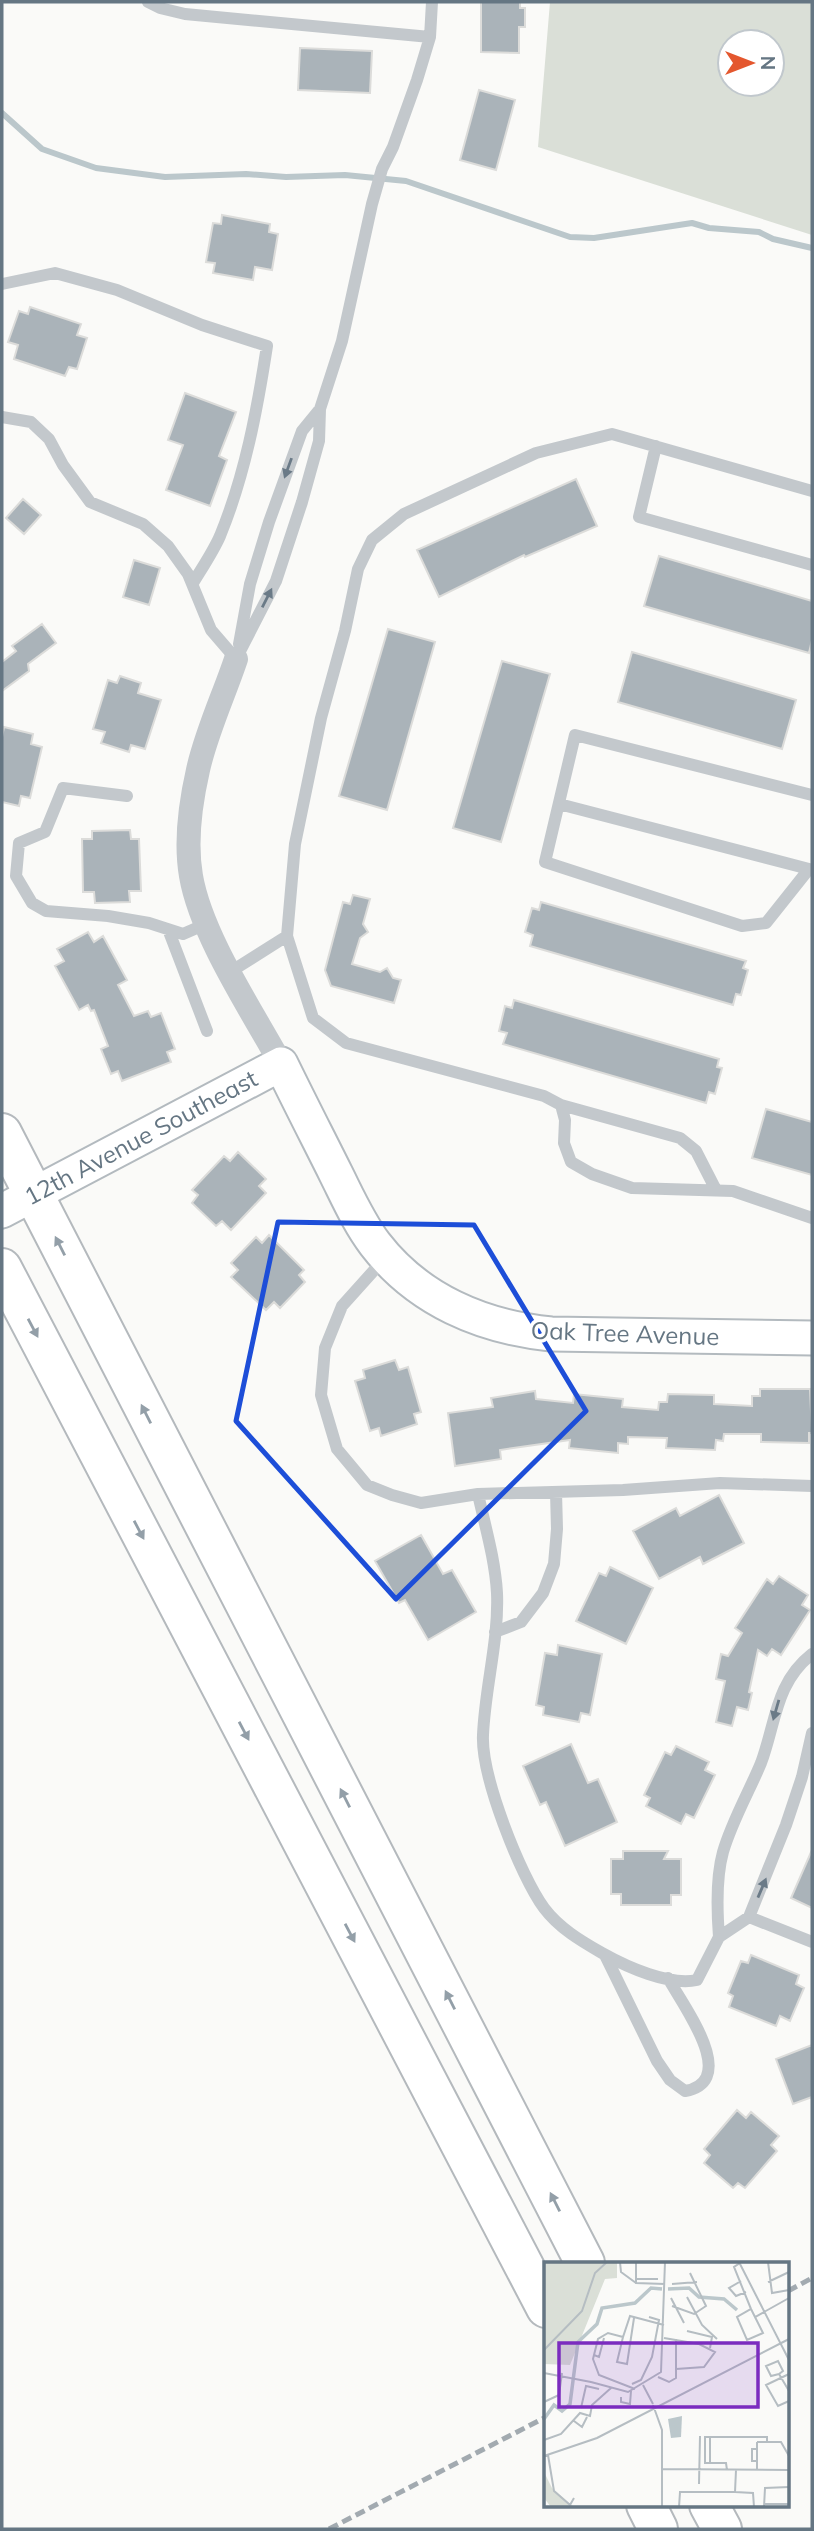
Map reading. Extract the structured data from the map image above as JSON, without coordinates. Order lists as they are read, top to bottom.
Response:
{
  "streets": {
    "street": ["12th Avenue Southeast", "Oak Tree Avenue"]
  },
  "crossings": [
    ["12th Avenue Southeast", "Oak Tree Avenue"]
  ],
  "north": "right"
}
